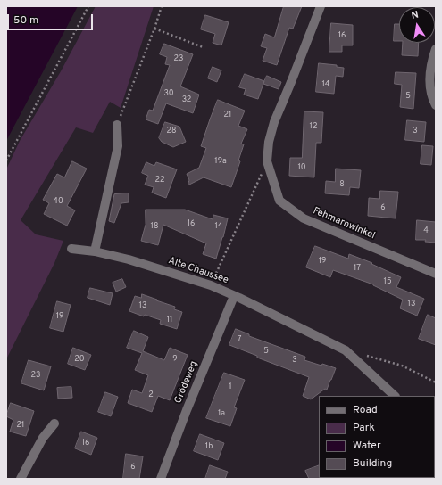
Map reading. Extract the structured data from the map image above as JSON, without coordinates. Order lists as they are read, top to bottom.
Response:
{
  "streets": {
    "street": ["Fehmarnwinkel", "Alte Chaussee", "Grödeweg"]
  },
  "crossings": [
    ["Alte Chaussee", "Grödeweg"]
  ],
  "house_numbers": [
    "16",
    "23",
    "14",
    "30",
    "5",
    "32",
    "21",
    "12",
    "28",
    "3",
    "19a",
    "10",
    "22",
    "8",
    "40",
    "6",
    "16",
    "18",
    "14",
    "4",
    "19",
    "17",
    "15",
    "13",
    "13",
    "19",
    "11",
    "7",
    "5",
    "20",
    "9",
    "3",
    "23",
    "1",
    "2",
    "1a",
    "21",
    "16",
    "1b",
    "6"
  ],
  "legend": [
    "Road",
    "Park",
    "Water",
    "Building"
  ],
  "scale_bar": "50 m",
  "north": "top"
}
